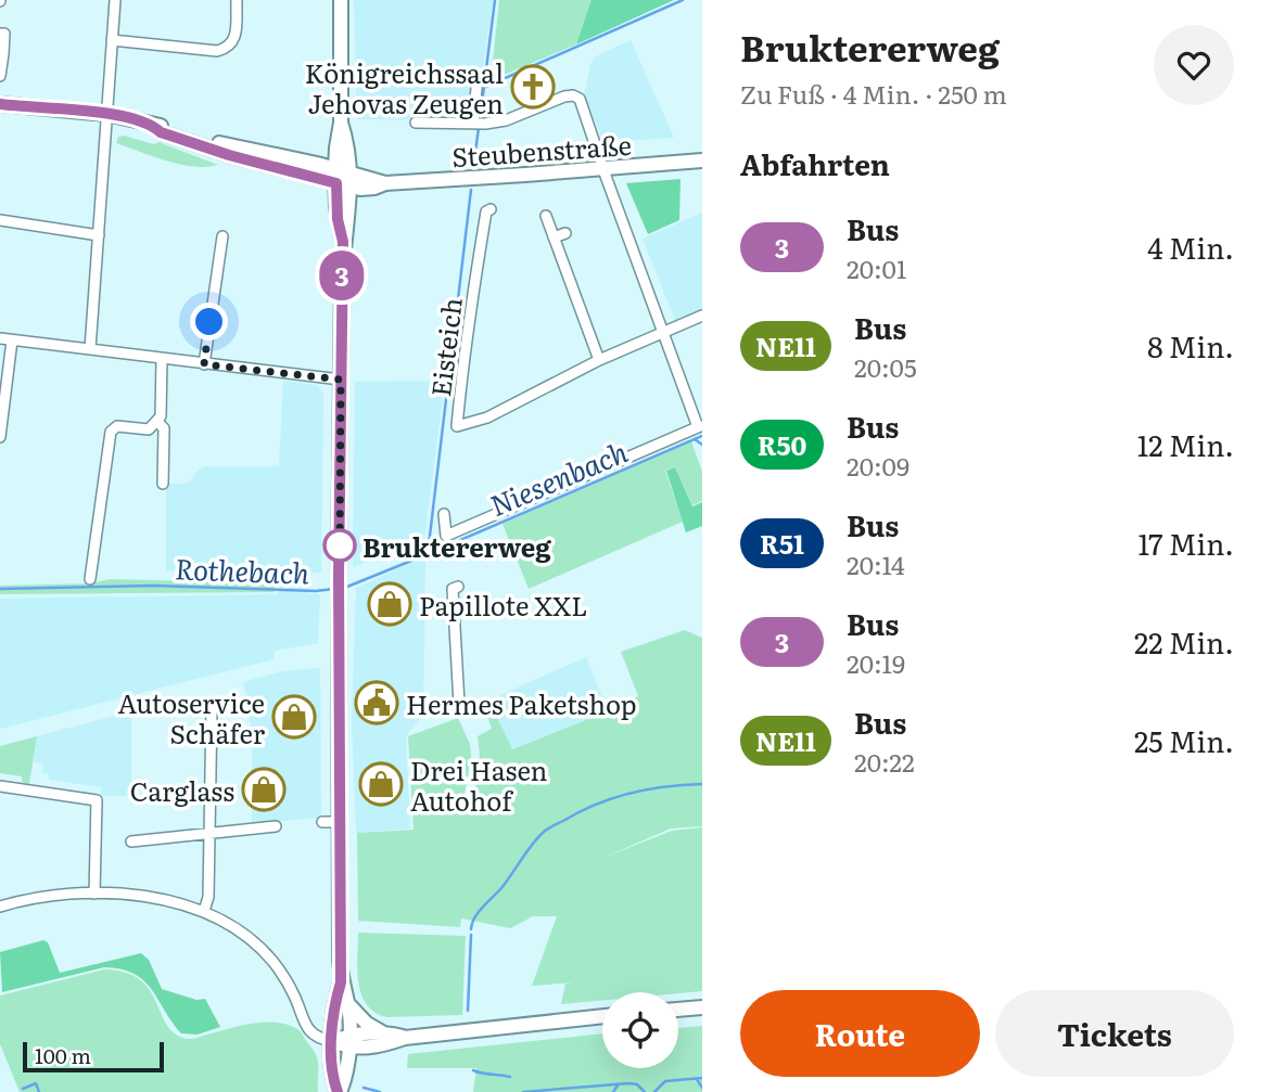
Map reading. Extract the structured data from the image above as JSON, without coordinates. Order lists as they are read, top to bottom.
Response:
{
  "streets": {
    "main road": ["Steubenstraße"],
    "street": ["Eisteich"]
  },
  "water": ["Niesenbach", "Rothebach"],
  "places": {
    "church": ["Königreichssaal Jehovas Zeugen"],
    "other": ["Bruktererweg"],
    "shop": [
      "Papillote XXL",
      "Autoservice Schäfer",
      "Drei Hasen Autohof",
      "Carglass"
    ],
    "public building": ["Hermes Paketshop"]
  },
  "lines": ["bus line 3"],
  "scale_bar": "100 m",
  "page": {
    "on_map": "3",
    "heading": [
      ["Bruktererweg", "Zu Fuß · 4 Min. · 250 m"],
      "Abfahrten"
    ],
    "list": [
      {
        "mark": "3",
        "name": "Bus",
        "note": "20:01",
        "value": "4 Min."
      },
      {
        "mark": "NE11",
        "name": "Bus",
        "note": "20:05",
        "value": "8 Min."
      },
      {
        "mark": "R50",
        "name": "Bus",
        "note": "20:09",
        "value": "12 Min."
      },
      {
        "mark": "R51",
        "name": "Bus",
        "note": "20:14",
        "value": "17 Min."
      },
      {
        "mark": "3",
        "name": "Bus",
        "note": "20:19",
        "value": "22 Min."
      },
      {
        "mark": "NE11",
        "name": "Bus",
        "note": "20:22",
        "value": "25 Min."
      }
    ],
    "buttons": ["Route", "Tickets"],
    "scale": "100 m"
  }
}
